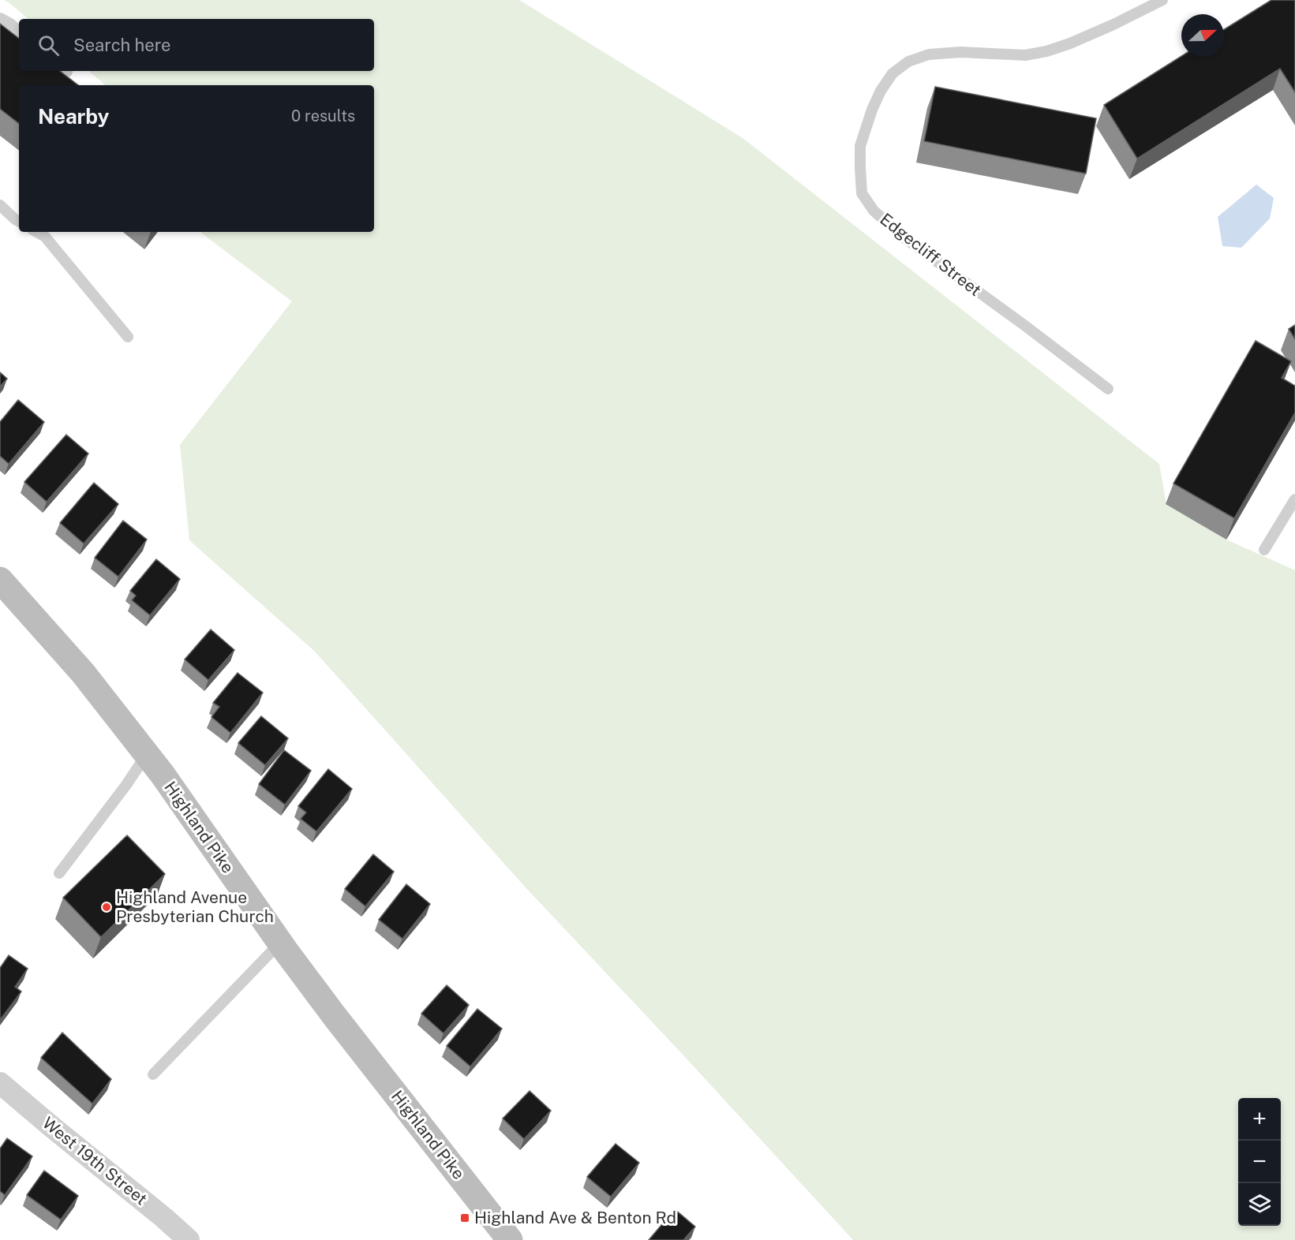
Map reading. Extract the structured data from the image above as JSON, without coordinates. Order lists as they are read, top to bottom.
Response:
{
  "streets": {
    "street": ["Highland Pike", "West 19th Street"],
    "lane": ["Edgecliff Street"]
  },
  "places": {
    "other": ["Highland Avenue Presbyterian Church"],
    "transit": ["Highland Ave & Benton Rd"]
  },
  "north": "right",
  "page": {
    "search": "Search here",
    "heading": ["Nearby", "0 results"],
    "map_buttons": ["+", "−"]
  }
}
